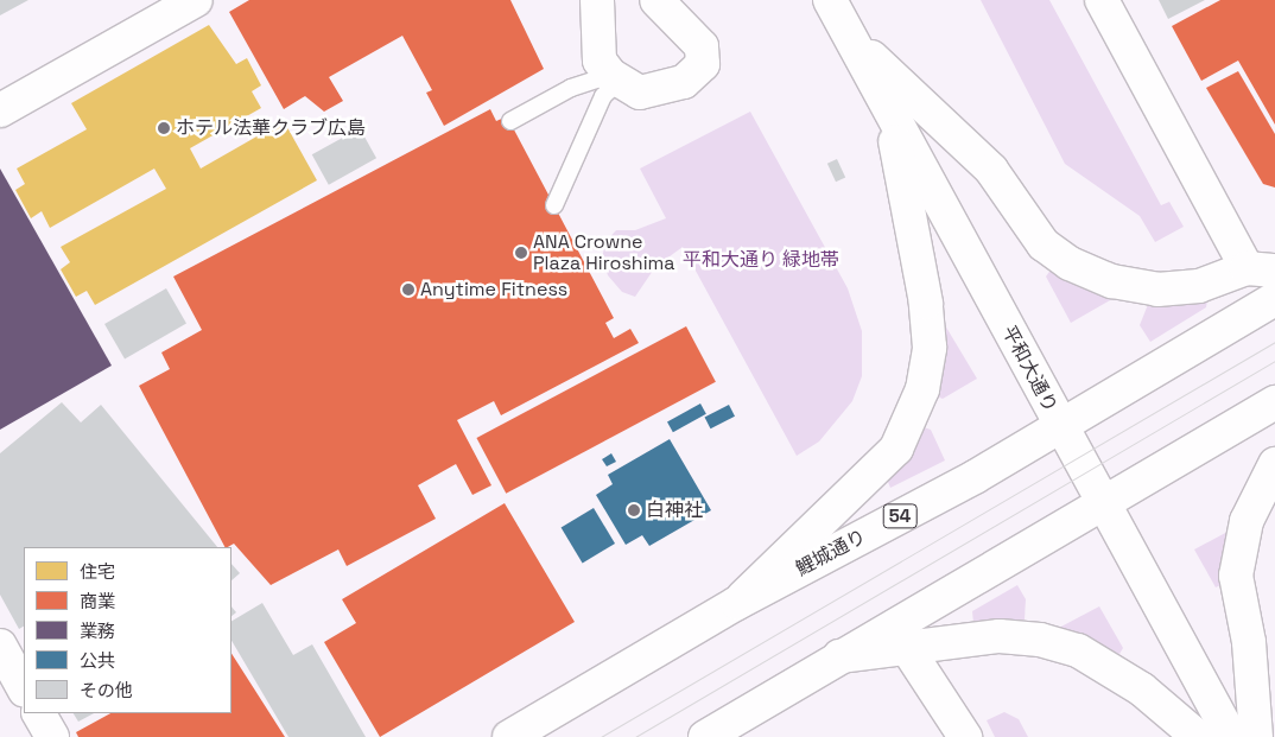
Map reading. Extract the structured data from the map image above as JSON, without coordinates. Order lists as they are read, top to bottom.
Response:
{
  "streets": {
    "main road": ["平和大通り", "54", "鯉城通り"]
  },
  "crossings": [
    ["平和大通り", "鯉城通り"]
  ],
  "parks": ["平和大通り 緑地帯"],
  "places": [
    "ホテル法華クラブ広島",
    "ANA Crowne Plaza Hiroshima",
    "Anytime Fitness",
    "白神社"
  ],
  "legend": [
    "住宅",
    "商業",
    "業務",
    "公共",
    "その他"
  ]
}
